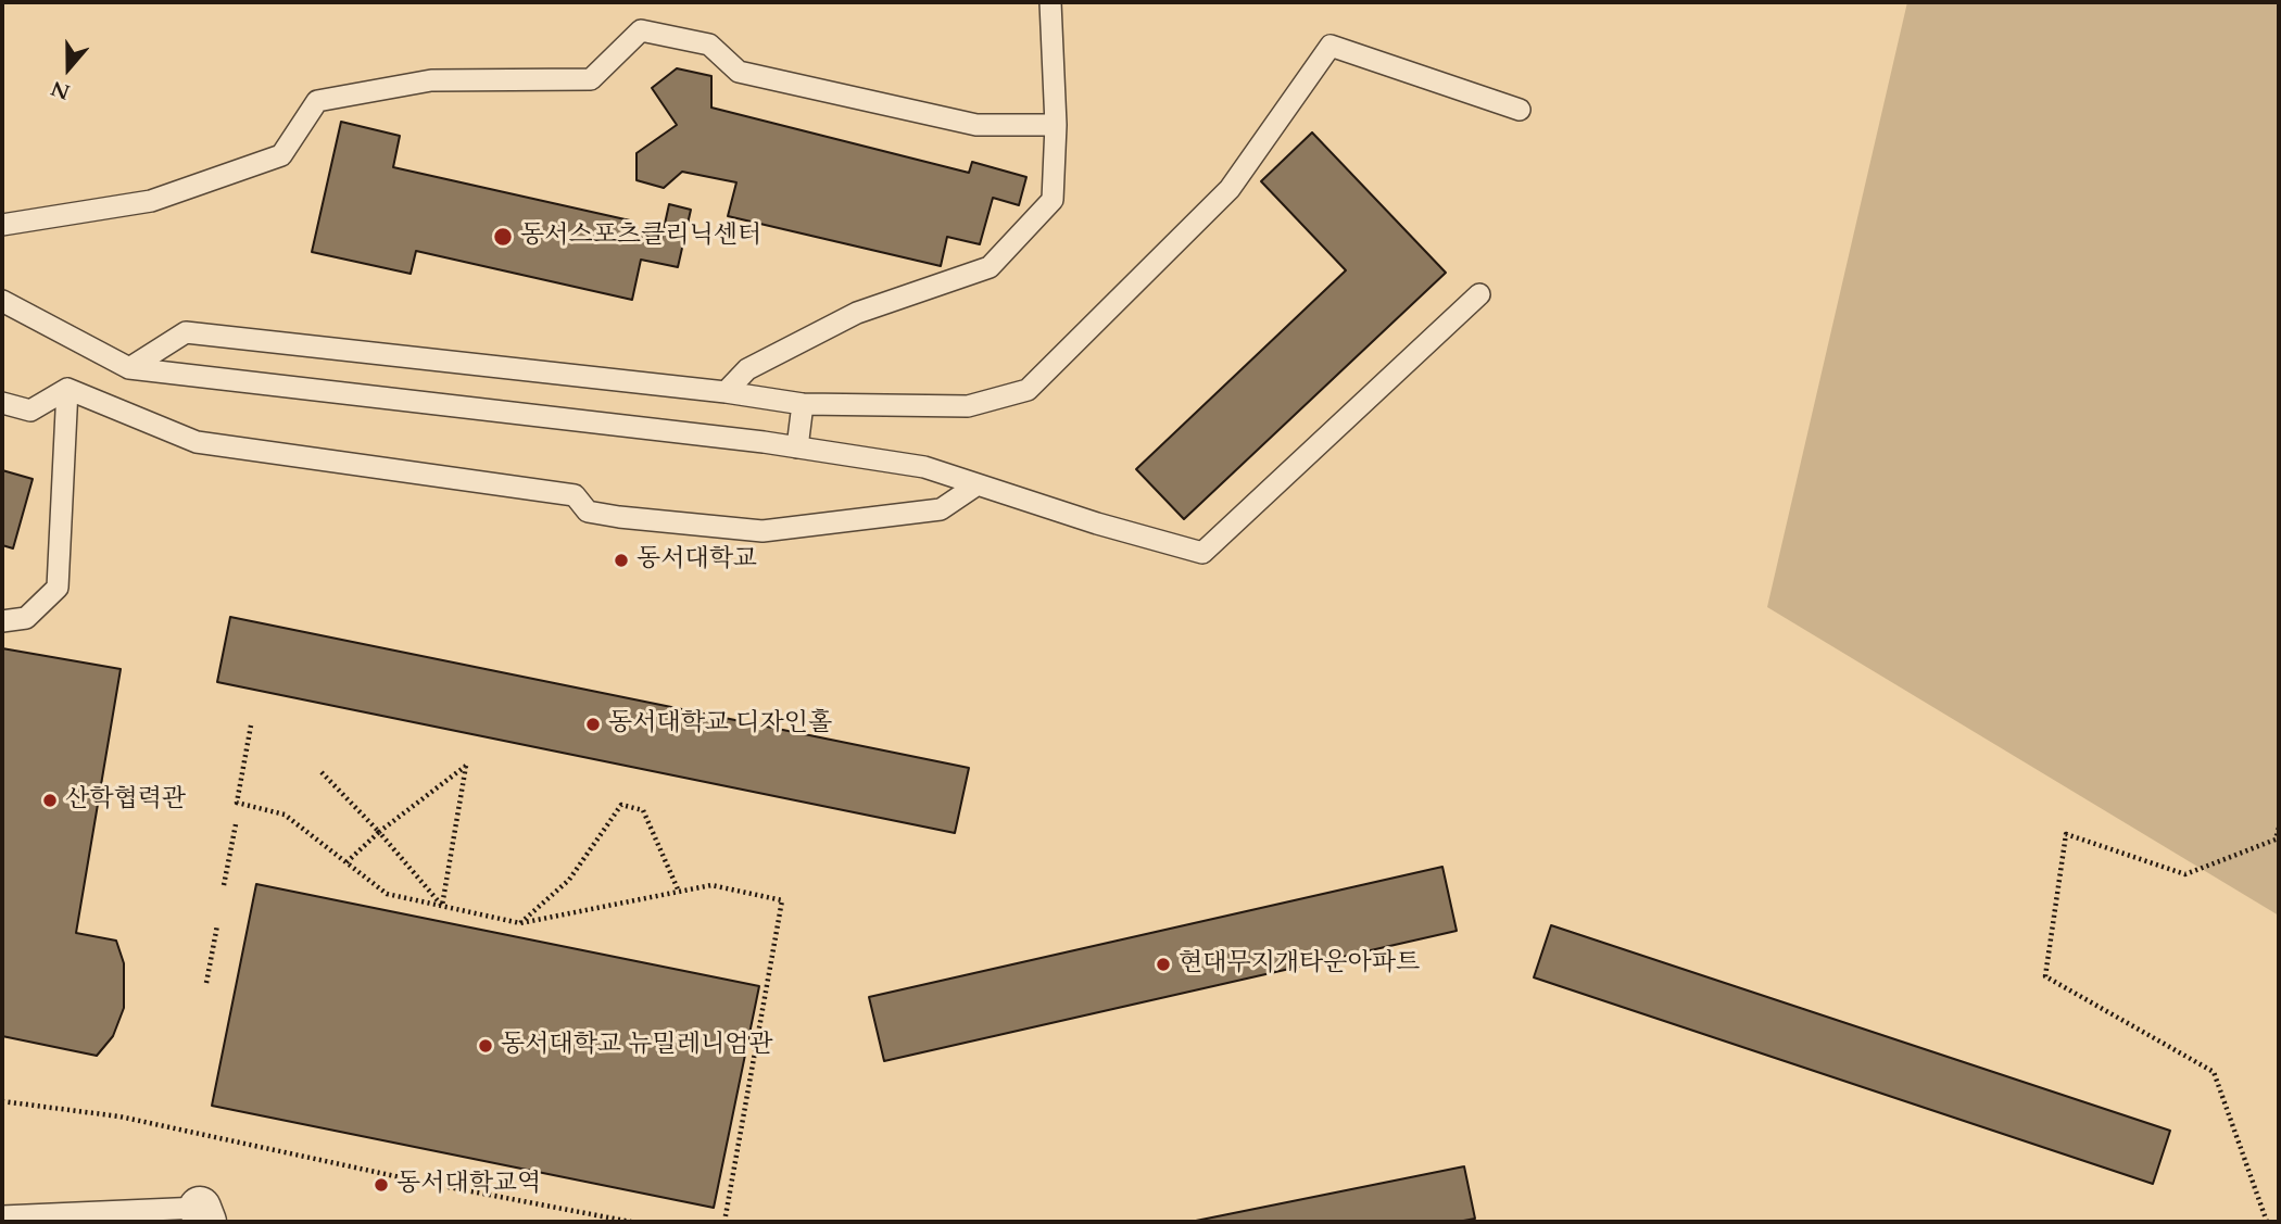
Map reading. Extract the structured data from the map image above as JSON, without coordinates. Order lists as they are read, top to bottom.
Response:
{
  "places": [
    "동서스포츠클리닉센터",
    "동서대학교",
    "동서대학교 디자인홀",
    "산학협력관",
    "현대무지개타운아파트",
    "동서대학교 뉴밀레니엄관",
    "동서대학교역"
  ],
  "north": "bottom"
}
